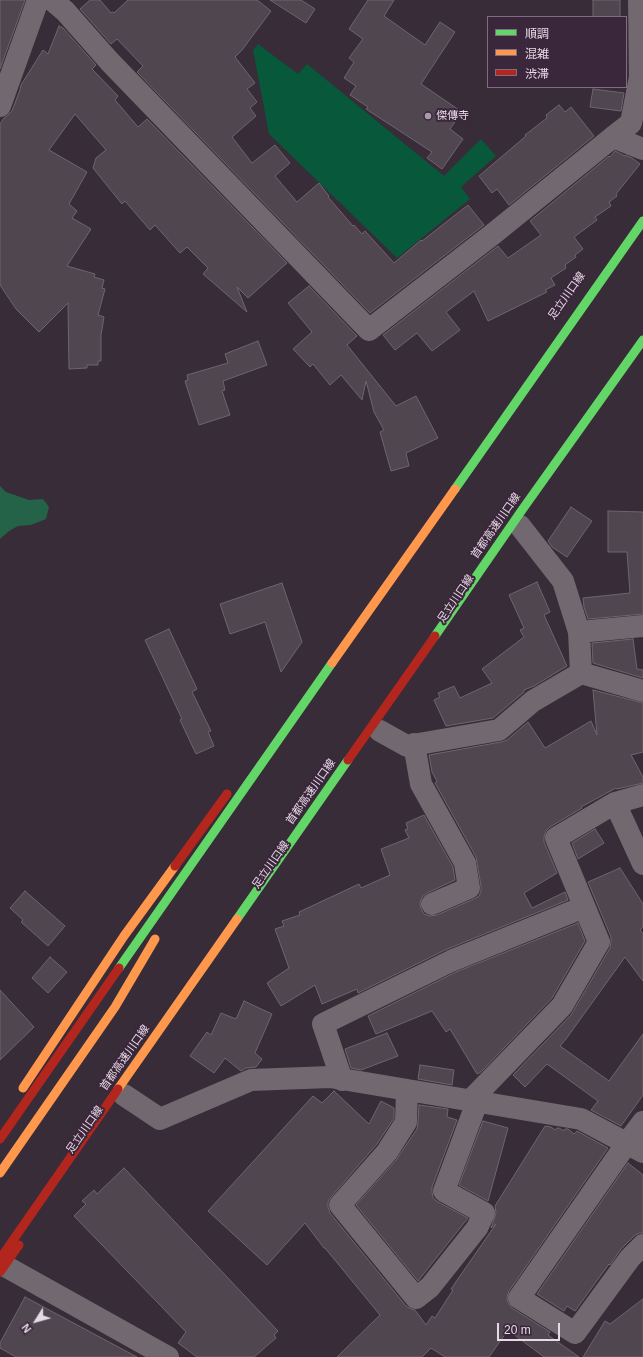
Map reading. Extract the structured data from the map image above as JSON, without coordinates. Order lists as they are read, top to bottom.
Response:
{
  "streets": {
    "main road": ["足立川口線", "首都高速川口線"]
  },
  "crossings": [
    ["足立川口線", "首都高速川口線"]
  ],
  "places": ["傑傳寺"],
  "legend": ["順調", "混雑", "渋滞"],
  "scale_bar": "20 m",
  "north": "bottom left"
}
